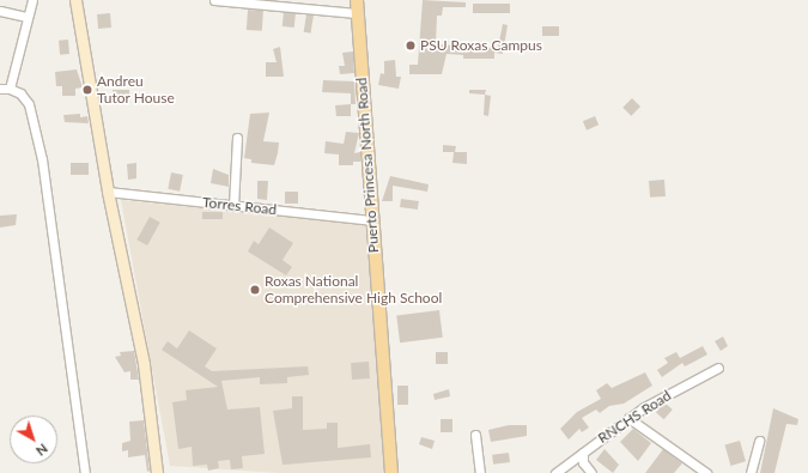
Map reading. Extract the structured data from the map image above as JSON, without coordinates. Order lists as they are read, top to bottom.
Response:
{
  "streets": {
    "main road": ["Puerto Princesa North Road"],
    "street": ["Torres Road", "RNCHS Road"]
  },
  "crossings": [
    ["Puerto Princesa North Road", "Torres Road"]
  ],
  "places": ["PSU Roxas Campus", "Andreu Tutor House", "Roxas National Comprehensive High School"],
  "north": "bottom right"
}
